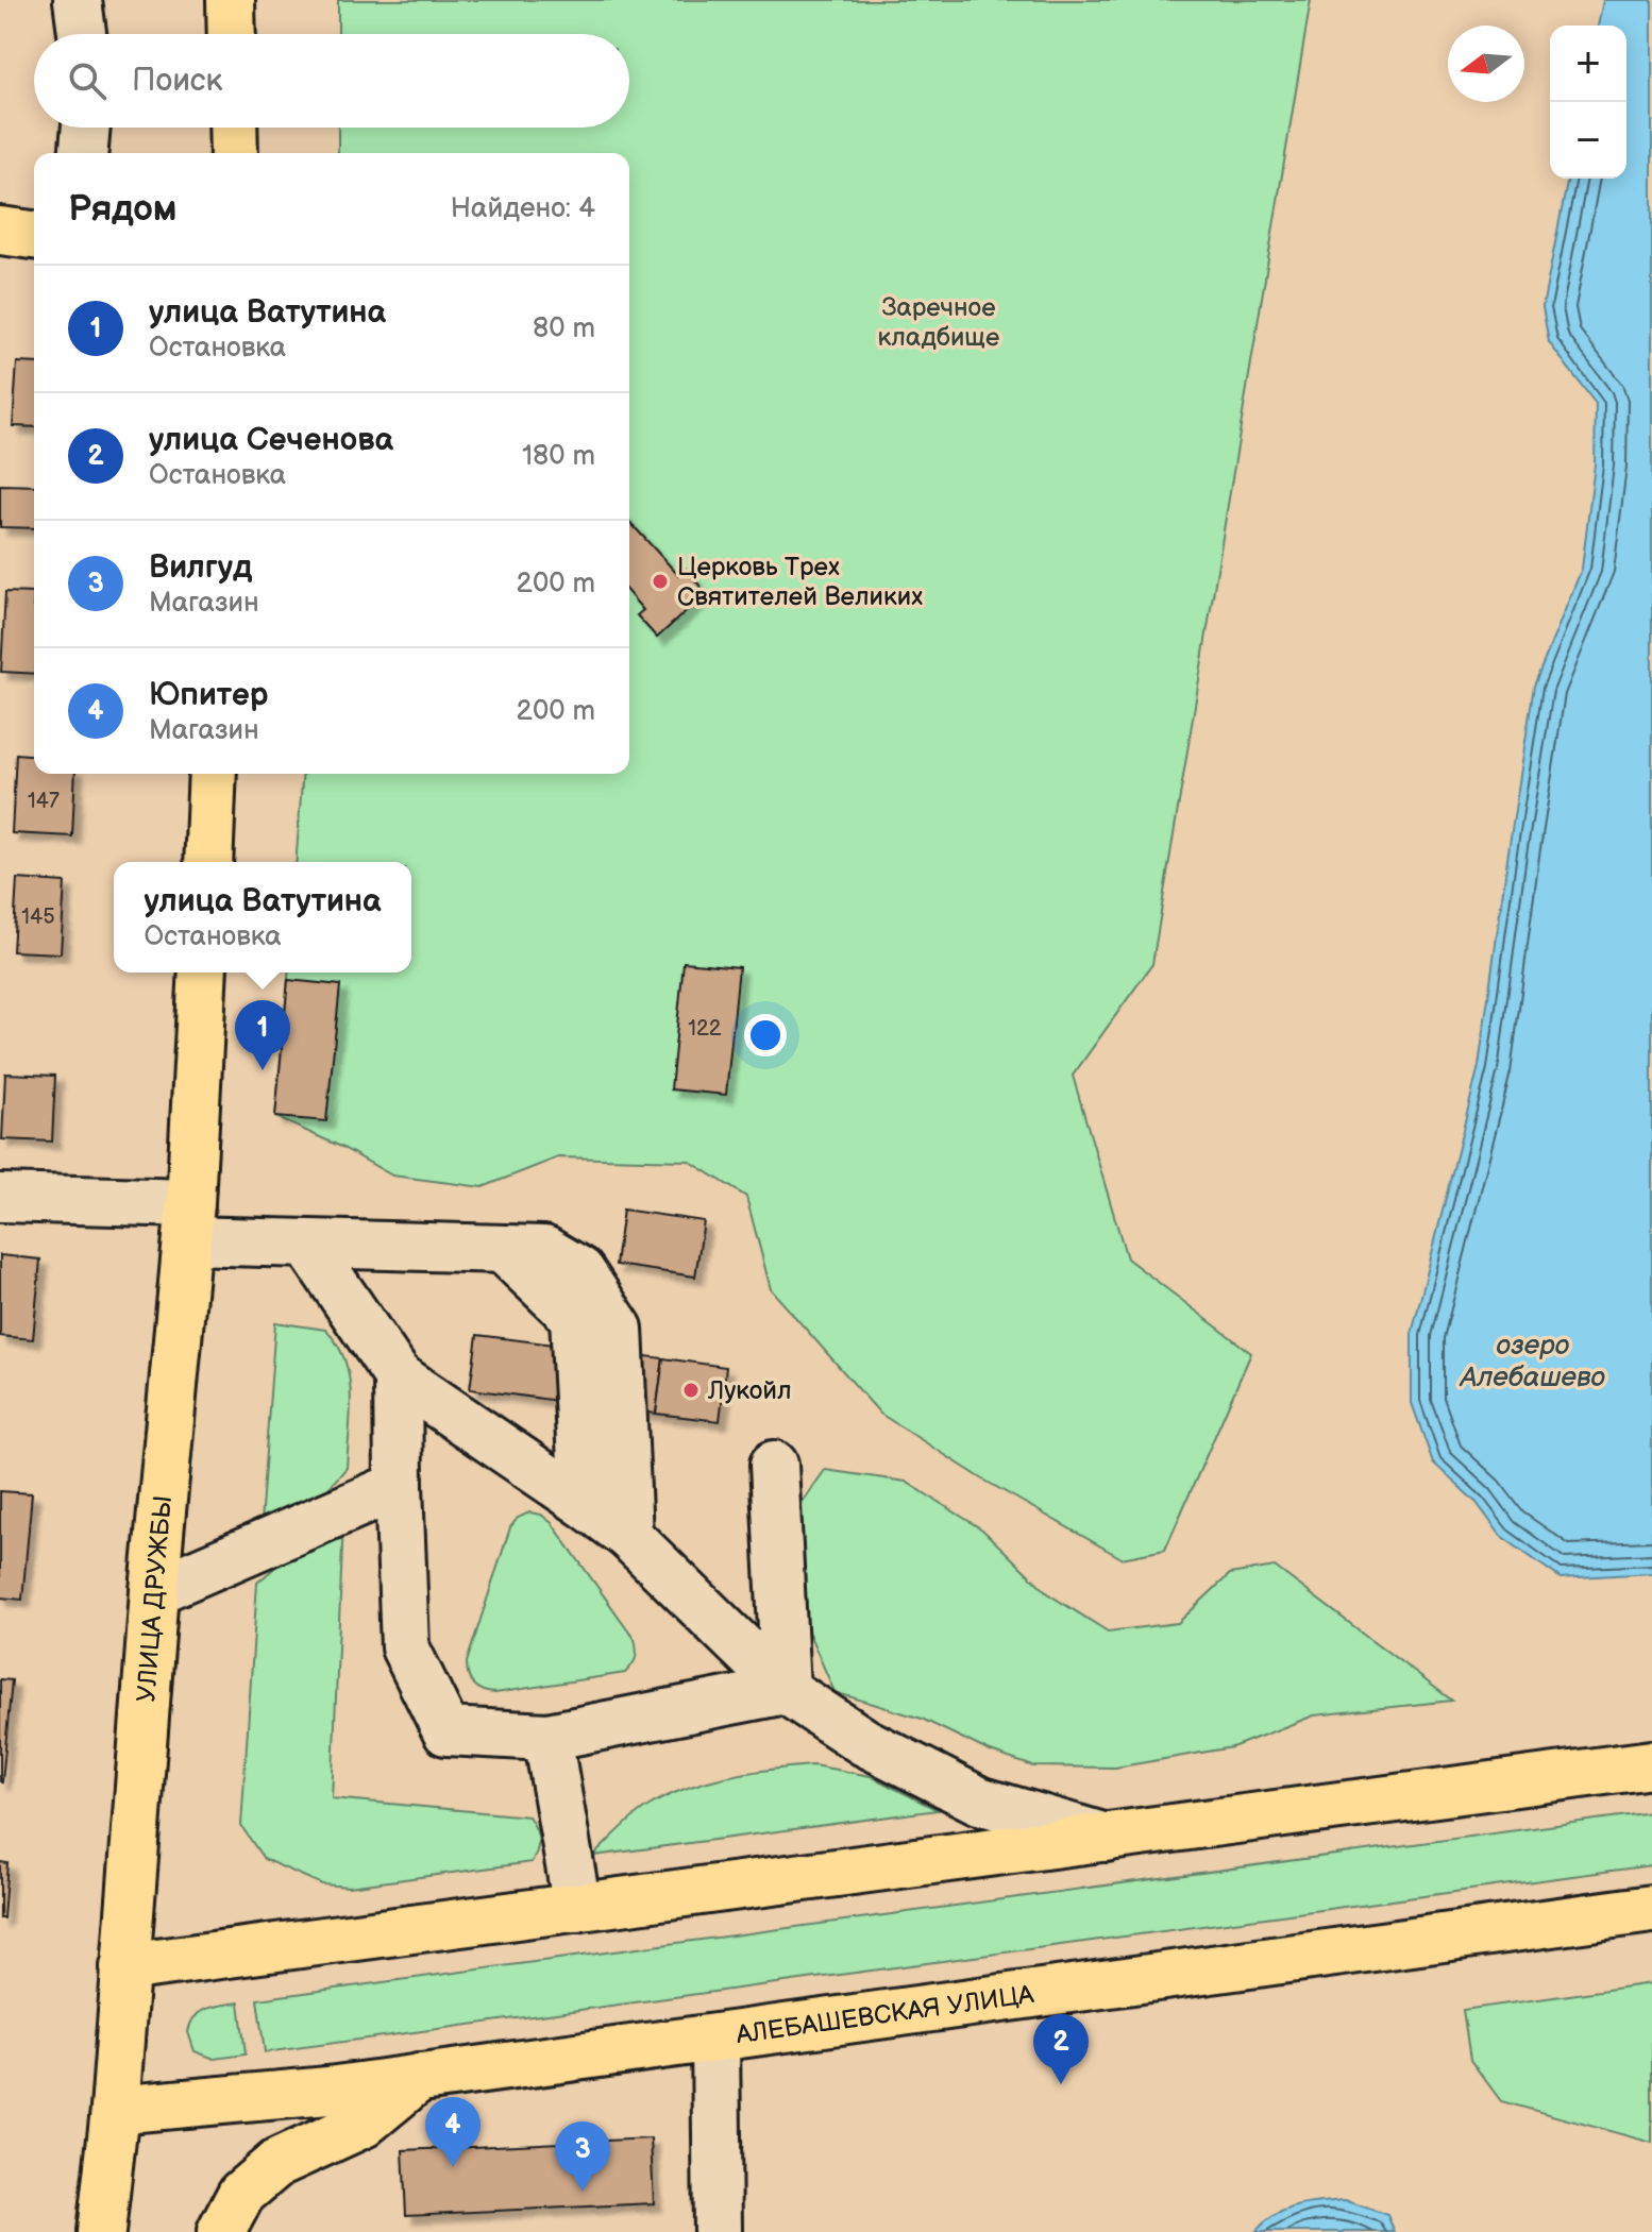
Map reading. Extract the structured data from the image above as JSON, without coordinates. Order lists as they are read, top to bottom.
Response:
{
  "streets": {
    "main road": ["УЛИЦА ДРУЖБЫ", "АЛЕБАШЕВСКАЯ УЛИЦА"]
  },
  "crossings": [
    ["УЛИЦА ДРУЖБЫ", "АЛЕБАШЕВСКАЯ УЛИЦА"]
  ],
  "water": ["озеро Алебашево"],
  "parks": ["Заречное кладбище"],
  "places": ["Церковь Трех Святителей Великих", "Лукойл"],
  "house_numbers": ["147", "145", "122"],
  "north": "left",
  "page": {
    "map_buttons": ["+", "−"],
    "search": "Поиск",
    "heading": ["Рядом", "Найдено: 4"],
    "list": [
      {
        "mark": "1",
        "name": "улица Ватутина",
        "note": "Остановка",
        "value": "80 m"
      },
      {
        "mark": "2",
        "name": "улица Сеченова",
        "note": "Остановка",
        "value": "180 m"
      },
      {
        "mark": "3",
        "name": "Вилгуд",
        "note": "Магазин",
        "value": "200 m"
      },
      {
        "mark": "4",
        "name": "Юпитер",
        "note": "Магазин",
        "value": "200 m"
      }
    ],
    "popup": ["улица Ватутина", "Остановка"],
    "pins": [
      "1",
      "2",
      "4",
      "3"
    ]
  }
}
